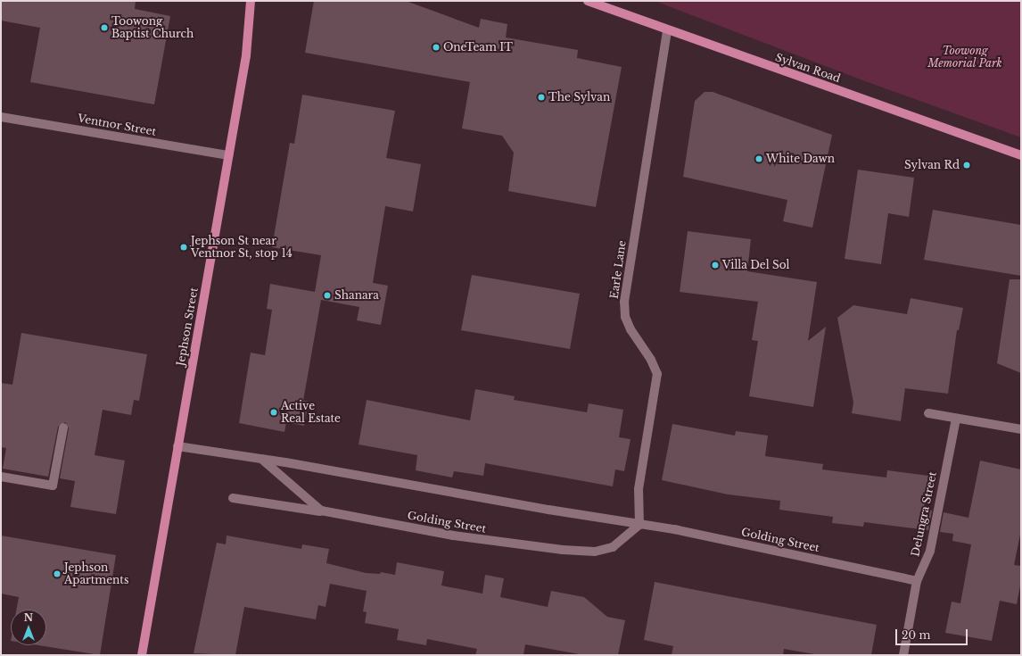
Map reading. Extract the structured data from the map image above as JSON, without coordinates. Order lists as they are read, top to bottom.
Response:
{
  "streets": {
    "main road": ["Sylvan Road", "Jephson Street"],
    "street": [
      "Ventnor Street",
      "Earle Lane",
      "Delungra Street",
      "Golding Street"
    ]
  },
  "crossings": [
    ["Sylvan Road", "Earle Lane"],
    ["Ventnor Street", "Jephson Street"],
    ["Earle Lane", "Golding Street"],
    ["Jephson Street", "Golding Street"],
    ["Delungra Street", "Golding Street"]
  ],
  "parks": ["Toowong Memorial Park"],
  "places": [
    "Toowong Baptist Church",
    "OneTeam IT",
    "The Sylvan",
    "White Dawn",
    "Sylvan Rd",
    "Jephson St near Ventnor St, stop 14",
    "Villa Del Sol",
    "Shanara",
    "Active Real Estate",
    "Jephson Apartments"
  ],
  "scale_bar": "20 m",
  "north": "top"
}
